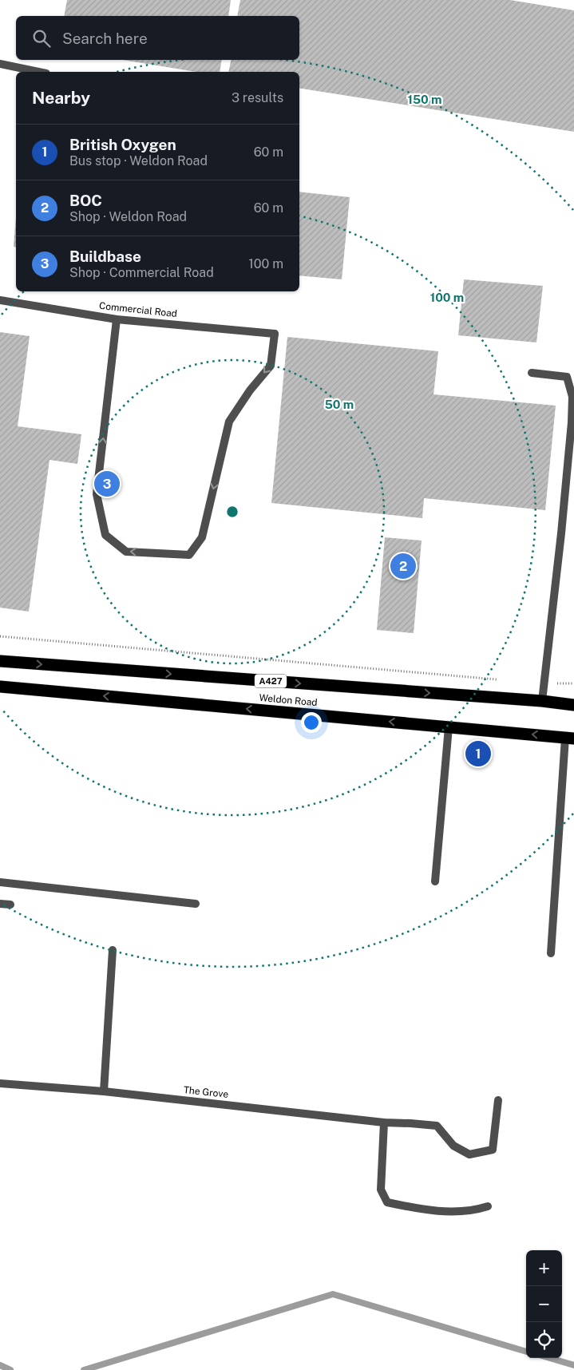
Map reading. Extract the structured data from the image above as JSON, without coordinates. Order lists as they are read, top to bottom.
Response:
{
  "streets": {
    "highway": ["A427", "Weldon Road"],
    "street": ["Commercial Road", "The Grove"]
  },
  "page": {
    "search": "Search here",
    "heading": ["Nearby", "3 results"],
    "list": [
      {
        "mark": "1",
        "name": "British Oxygen",
        "note": "Bus stop · Weldon Road",
        "value": "60 m"
      },
      {
        "mark": "2",
        "name": "BOC",
        "note": "Shop · Weldon Road",
        "value": "60 m"
      },
      {
        "mark": "3",
        "name": "Buildbase",
        "note": "Shop · Commercial Road",
        "value": "100 m"
      }
    ],
    "pins": ["3", "2", "1"],
    "map_buttons": ["+", "−"]
  },
  "rings": ["150 m", "100 m", "50 m"]
}
